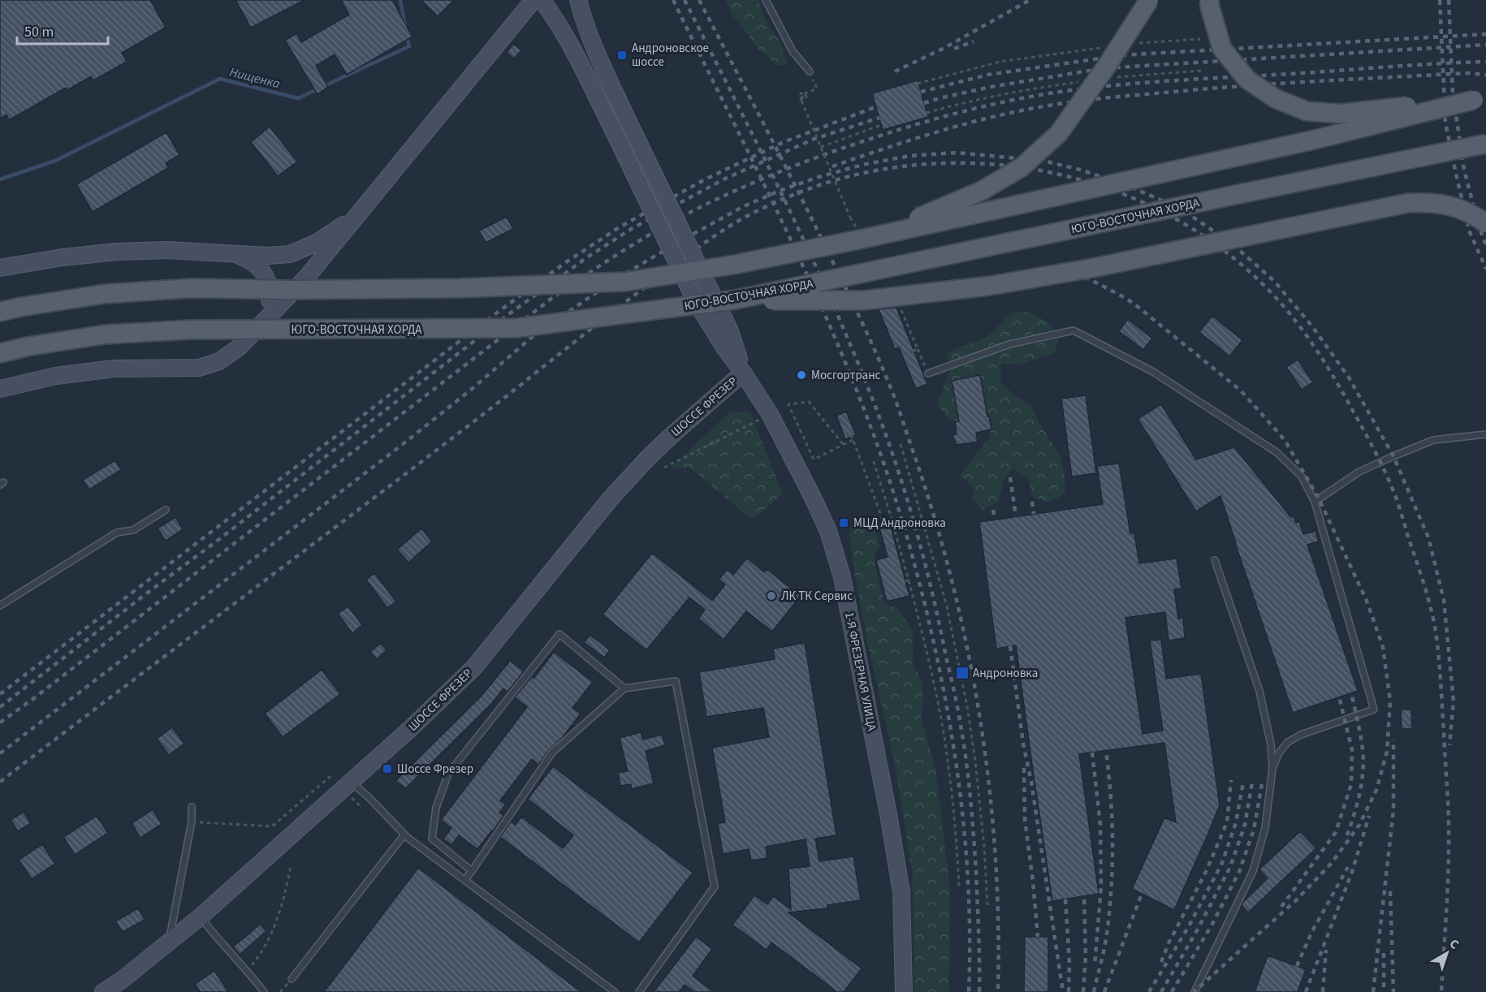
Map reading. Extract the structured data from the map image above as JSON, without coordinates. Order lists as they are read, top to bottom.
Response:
{
  "streets": {
    "main road": ["ЮГО-ВОСТОЧНАЯ ХОРДА"],
    "street": ["ШОССЕ ФРЕЗЕР", "1-Я ФРЕЗЕРНАЯ УЛИЦА"]
  },
  "crossings": [
    ["ШОССЕ ФРЕЗЕР", "1-Я ФРЕЗЕРНАЯ УЛИЦА"]
  ],
  "water": ["Нищенка"],
  "places": {
    "transit": [
      "Андроновское шоссе",
      "МЦД Андроновка",
      "Андроновка",
      "Шоссе Фрезер"
    ],
    "other": ["Мосгортранс", "ЛК ТК Сервис"]
  },
  "scale_bar": "50 m",
  "north": "top right"
}
